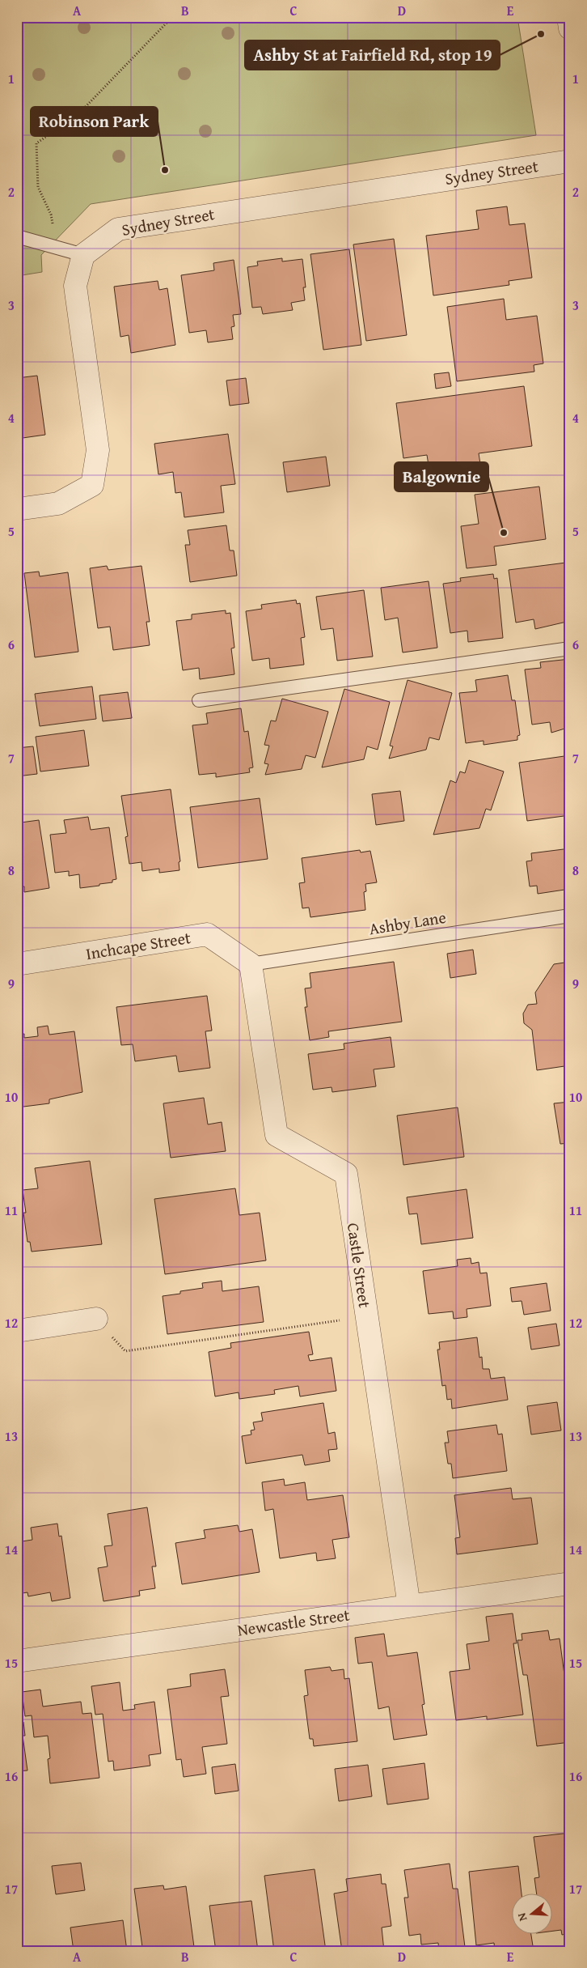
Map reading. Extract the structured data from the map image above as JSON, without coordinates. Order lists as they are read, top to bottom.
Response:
{
  "streets": {
    "street": [
      "Sydney Street",
      "Inchcape Street",
      "Castle Street",
      "Newcastle Street"
    ],
    "lane": ["Ashby Lane"]
  },
  "crossings": [
    ["Ashby Lane", "Inchcape Street"],
    ["Ashby Lane", "Castle Street"],
    ["Inchcape Street", "Castle Street"],
    ["Castle Street", "Newcastle Street"]
  ],
  "places": ["Ashby St at Fairfield Rd, stop 19", "Robinson Park", "Balgownie"],
  "north": "left",
  "grid": {
    "columns": [
      "A",
      "B",
      "C",
      "D",
      "E"
    ],
    "rows": [
      "1",
      "2",
      "3",
      "4",
      "5",
      "6",
      "7",
      "8",
      "9",
      "10",
      "11",
      "12",
      "13",
      "14",
      "15",
      "16",
      "17"
    ]
  }
}
